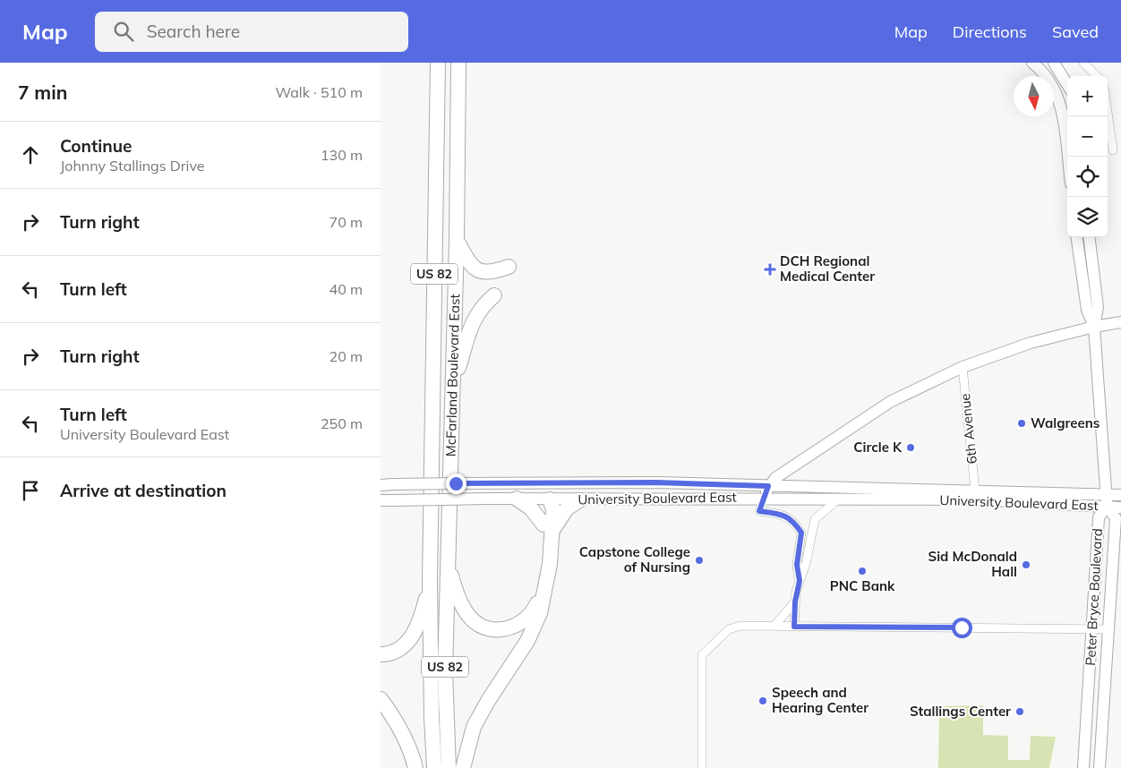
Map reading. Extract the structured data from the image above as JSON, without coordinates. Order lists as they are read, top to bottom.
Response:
{
  "streets": {
    "highway": ["US 82", "McFarland Boulevard East"],
    "main road": ["University Boulevard East", "Peter Bryce Boulevard"],
    "street": ["6th Avenue"]
  },
  "crossings": [
    ["6th Avenue", "University Boulevard East"],
    ["University Boulevard East", "Peter Bryce Boulevard"]
  ],
  "places": {
    "health": ["DCH Regional Medical Center"],
    "other": [
      "Walgreens",
      "Circle K",
      "Capstone College of Nursing",
      "Sid McDonald Hall",
      "PNC Bank",
      "Speech and Hearing Center",
      "Stallings Center"
    ]
  },
  "north": "bottom",
  "page": {
    "header": "Map",
    "search": "Search here",
    "nav": ["Map", "Directions", "Saved"],
    "heading": ["7 min", "Walk · 510 m"],
    "map_buttons": ["+", "−"],
    "list": [
      ["Continue", "Johnny Stallings Drive", "130 m"],
      ["Turn right", "70 m"],
      ["Turn left", "40 m"],
      ["Turn right", "20 m"],
      ["Turn left", "University Boulevard East", "250 m"],
      "Arrive at destination"
    ]
  }
}
